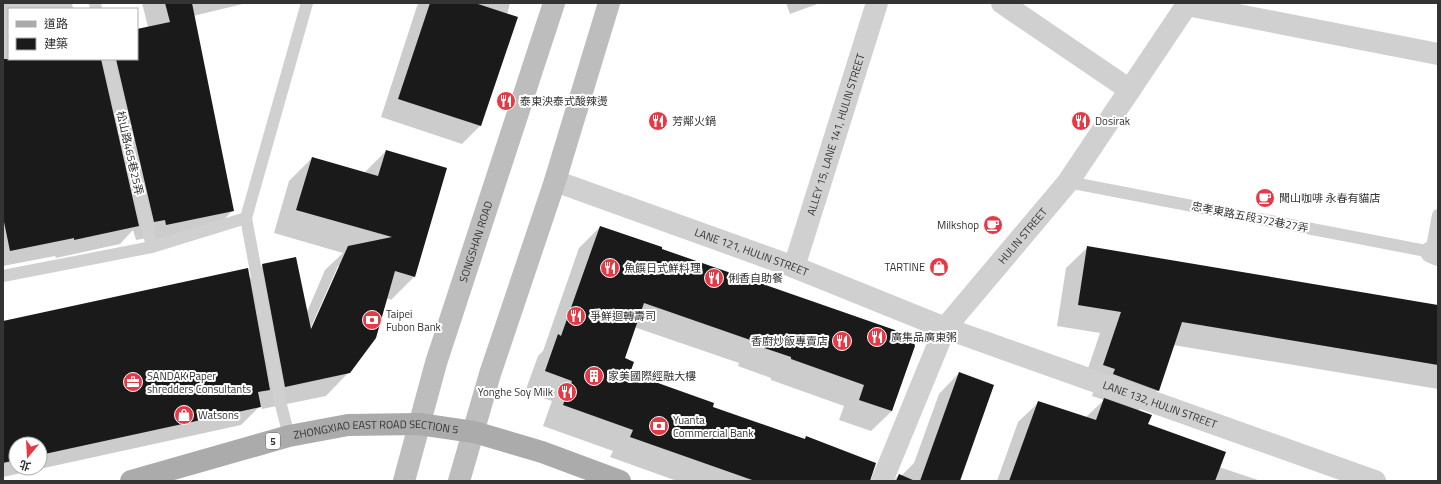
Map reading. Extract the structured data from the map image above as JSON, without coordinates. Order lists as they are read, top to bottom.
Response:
{
  "streets": {
    "main road": ["SONGSHAN ROAD", "ZHONGXIAO EAST ROAD SECTION 5", "5"],
    "street": [
      "ALLEY 15, LANE 141, HULIN STREET",
      "HULIN STREET",
      "LANE 121, HULIN STREET",
      "LANE 132, HULIN STREET"
    ],
    "lane": ["松山路465巷25弄", "忠孝東路五段372巷27弄"]
  },
  "crossings": [
    ["ALLEY 15, LANE 141, HULIN STREET", "LANE 121, HULIN STREET"],
    ["忠孝東路五段372巷27弄", "HULIN STREET"],
    ["HULIN STREET", "LANE 121, HULIN STREET"],
    ["HULIN STREET", "LANE 132, HULIN STREET"],
    ["SONGSHAN ROAD", "ZHONGXIAO EAST ROAD SECTION 5"],
    ["LANE 121, HULIN STREET", "LANE 132, HULIN STREET"]
  ],
  "places": {
    "restaurant": [
      "泰東泱泰式酸辣燙",
      "芳鄰火鍋",
      "Dosirak",
      "魚饌日式鮮料理",
      "俐香自助餐",
      "爭鮮迴轉壽司",
      "廣集品廣東粥",
      "香廚炒飯專賣店",
      "Yonghe Soy Milk"
    ],
    "cafe": ["聞山咖啡 永春有貓店", "Milkshop"],
    "shop": ["TARTINE", "Watsons"],
    "bank": ["Taipei Fubon Bank", "Yuanta Commercial Bank"],
    "building": ["家美國際經融大樓"],
    "office": ["SANDAK Paper shredders Consultants"]
  },
  "legend": ["道路", "建築"],
  "north": "bottom"
}
